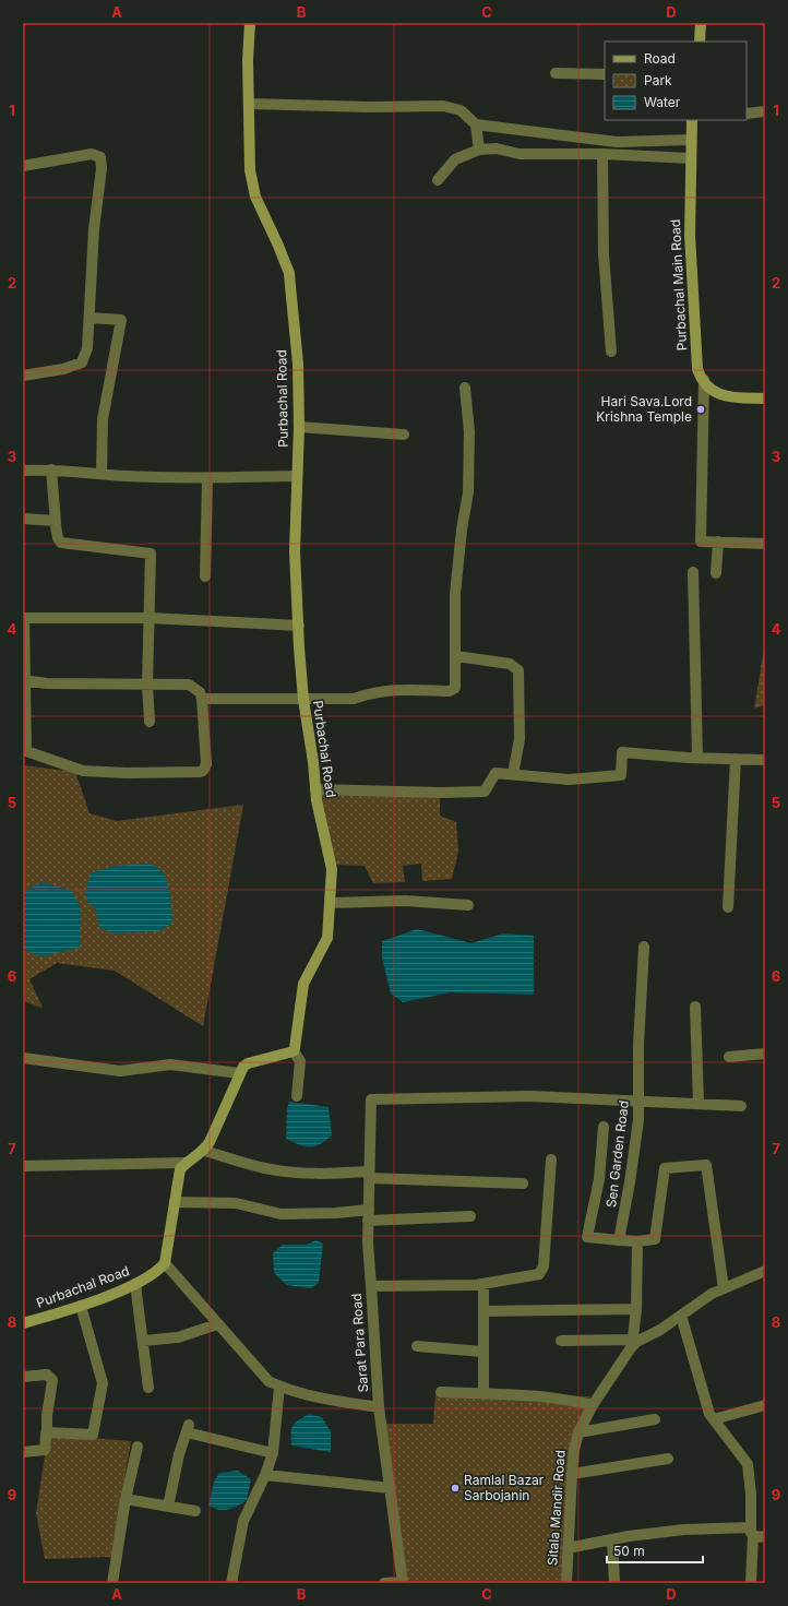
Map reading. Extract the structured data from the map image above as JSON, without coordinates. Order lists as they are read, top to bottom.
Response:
{
  "streets": {
    "street": [
      "Purbachal Main Road",
      "Purbachal Road",
      "Sen Garden Road",
      "Sarat Para Road",
      "Sitala Mandir Road"
    ]
  },
  "crossings": [
    ["Sen Garden Road", "Sarat Para Road"]
  ],
  "places": ["Hari Sava.Lord Krishna Temple", "Ramlal Bazar Sarbojanin"],
  "legend": ["Road", "Park", "Water"],
  "scale_bar": "50 m",
  "grid": {
    "columns": [
      "A",
      "B",
      "C",
      "D"
    ],
    "rows": [
      "1",
      "2",
      "3",
      "4",
      "5",
      "6",
      "7",
      "8",
      "9"
    ]
  }
}
